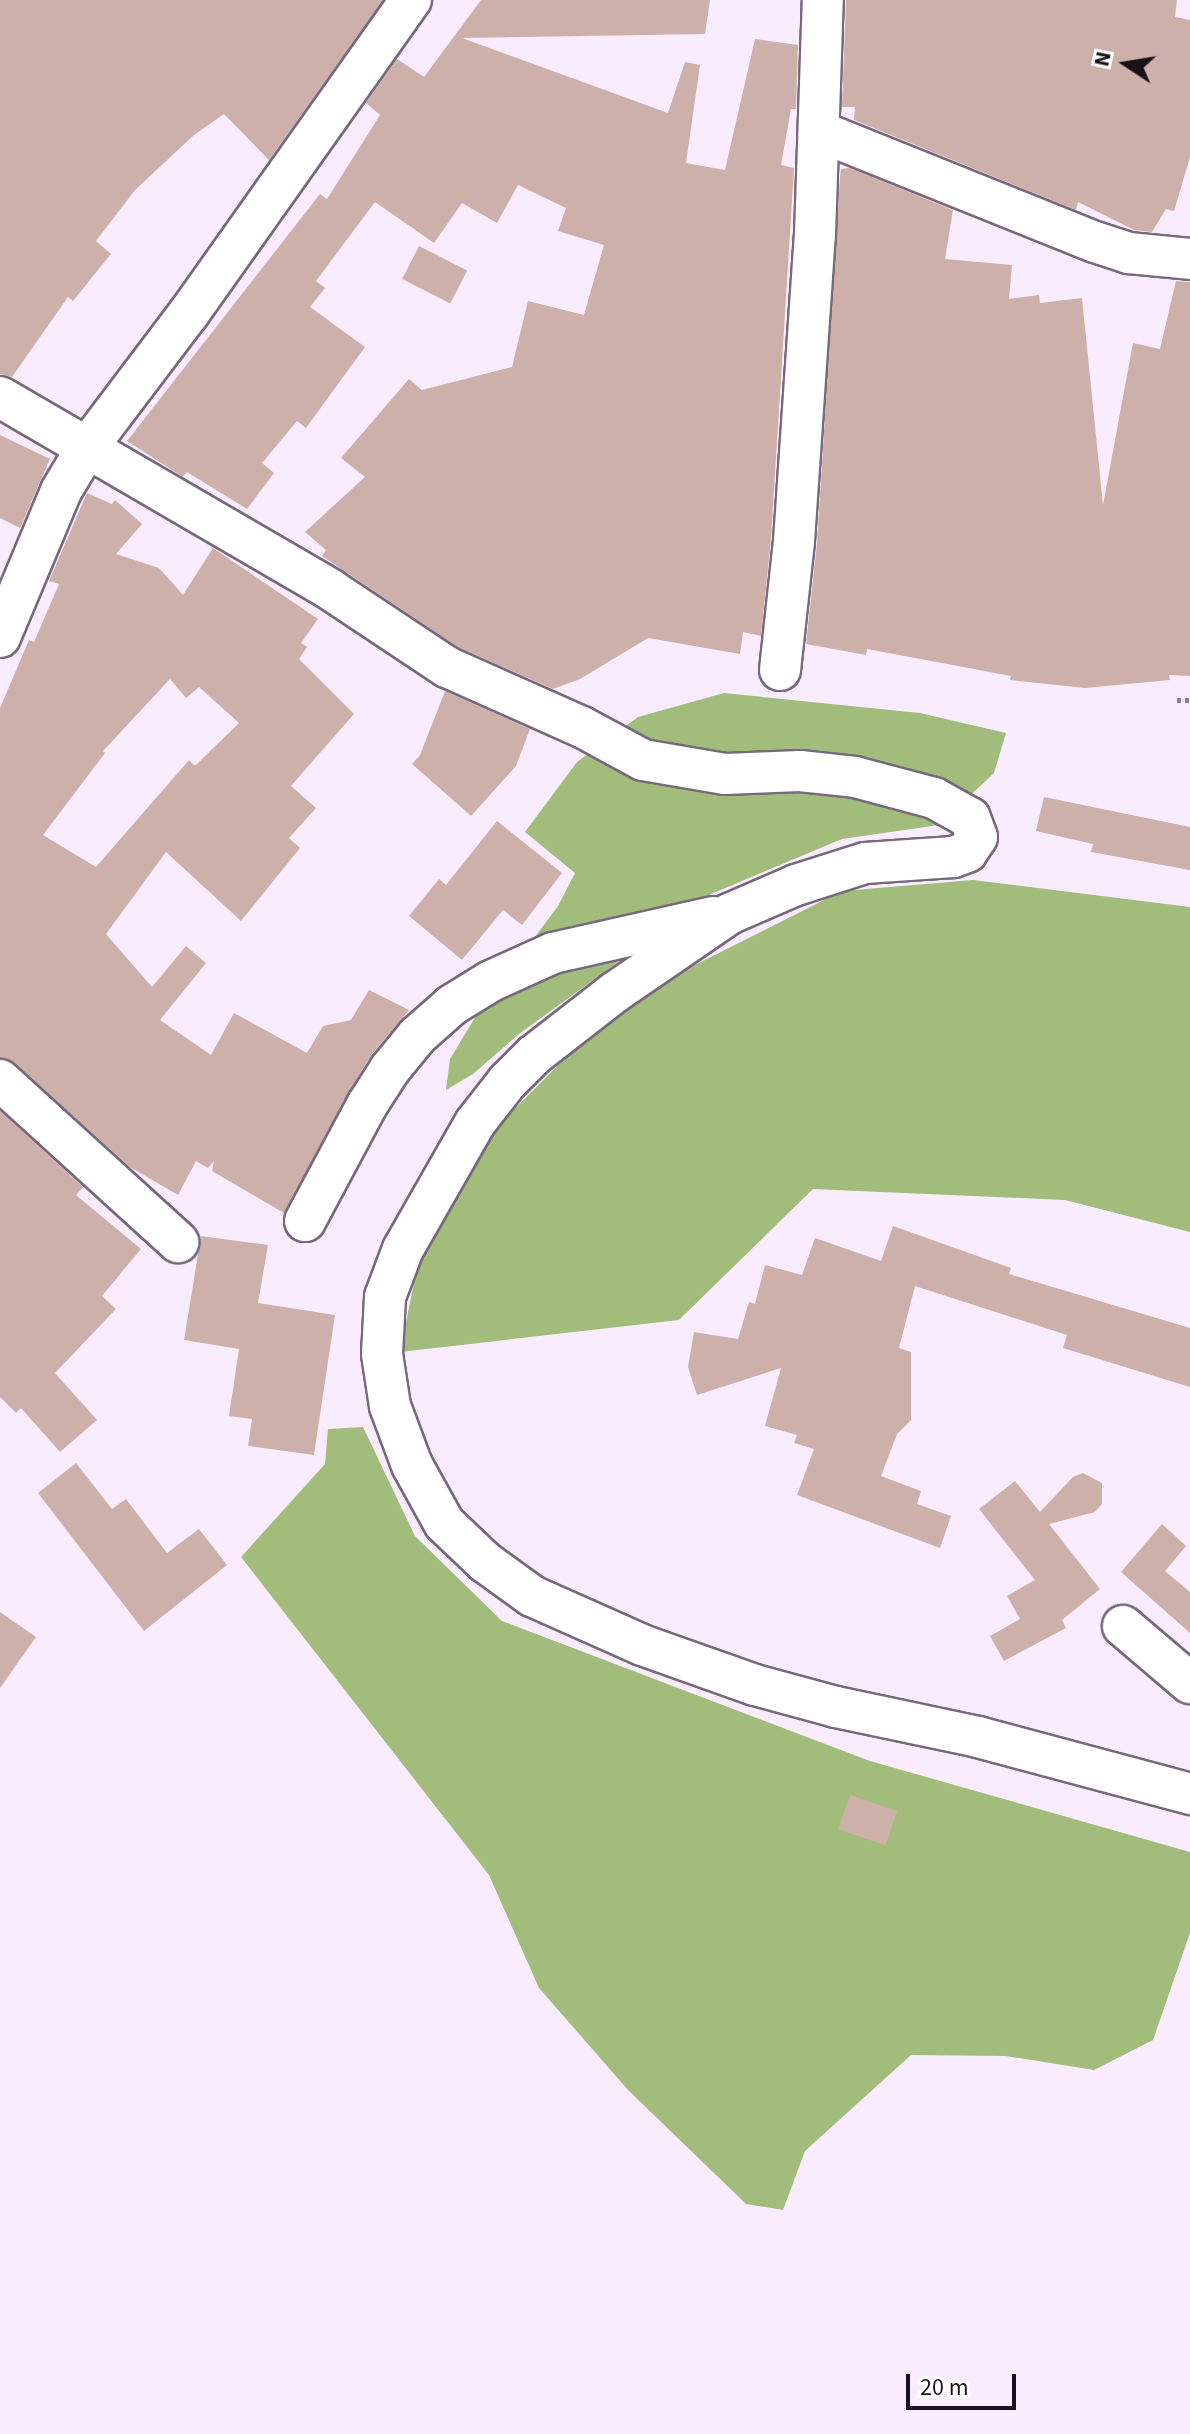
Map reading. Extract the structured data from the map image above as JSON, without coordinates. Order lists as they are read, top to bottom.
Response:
{
  "scale_bar": "20 m",
  "north": "left"
}
